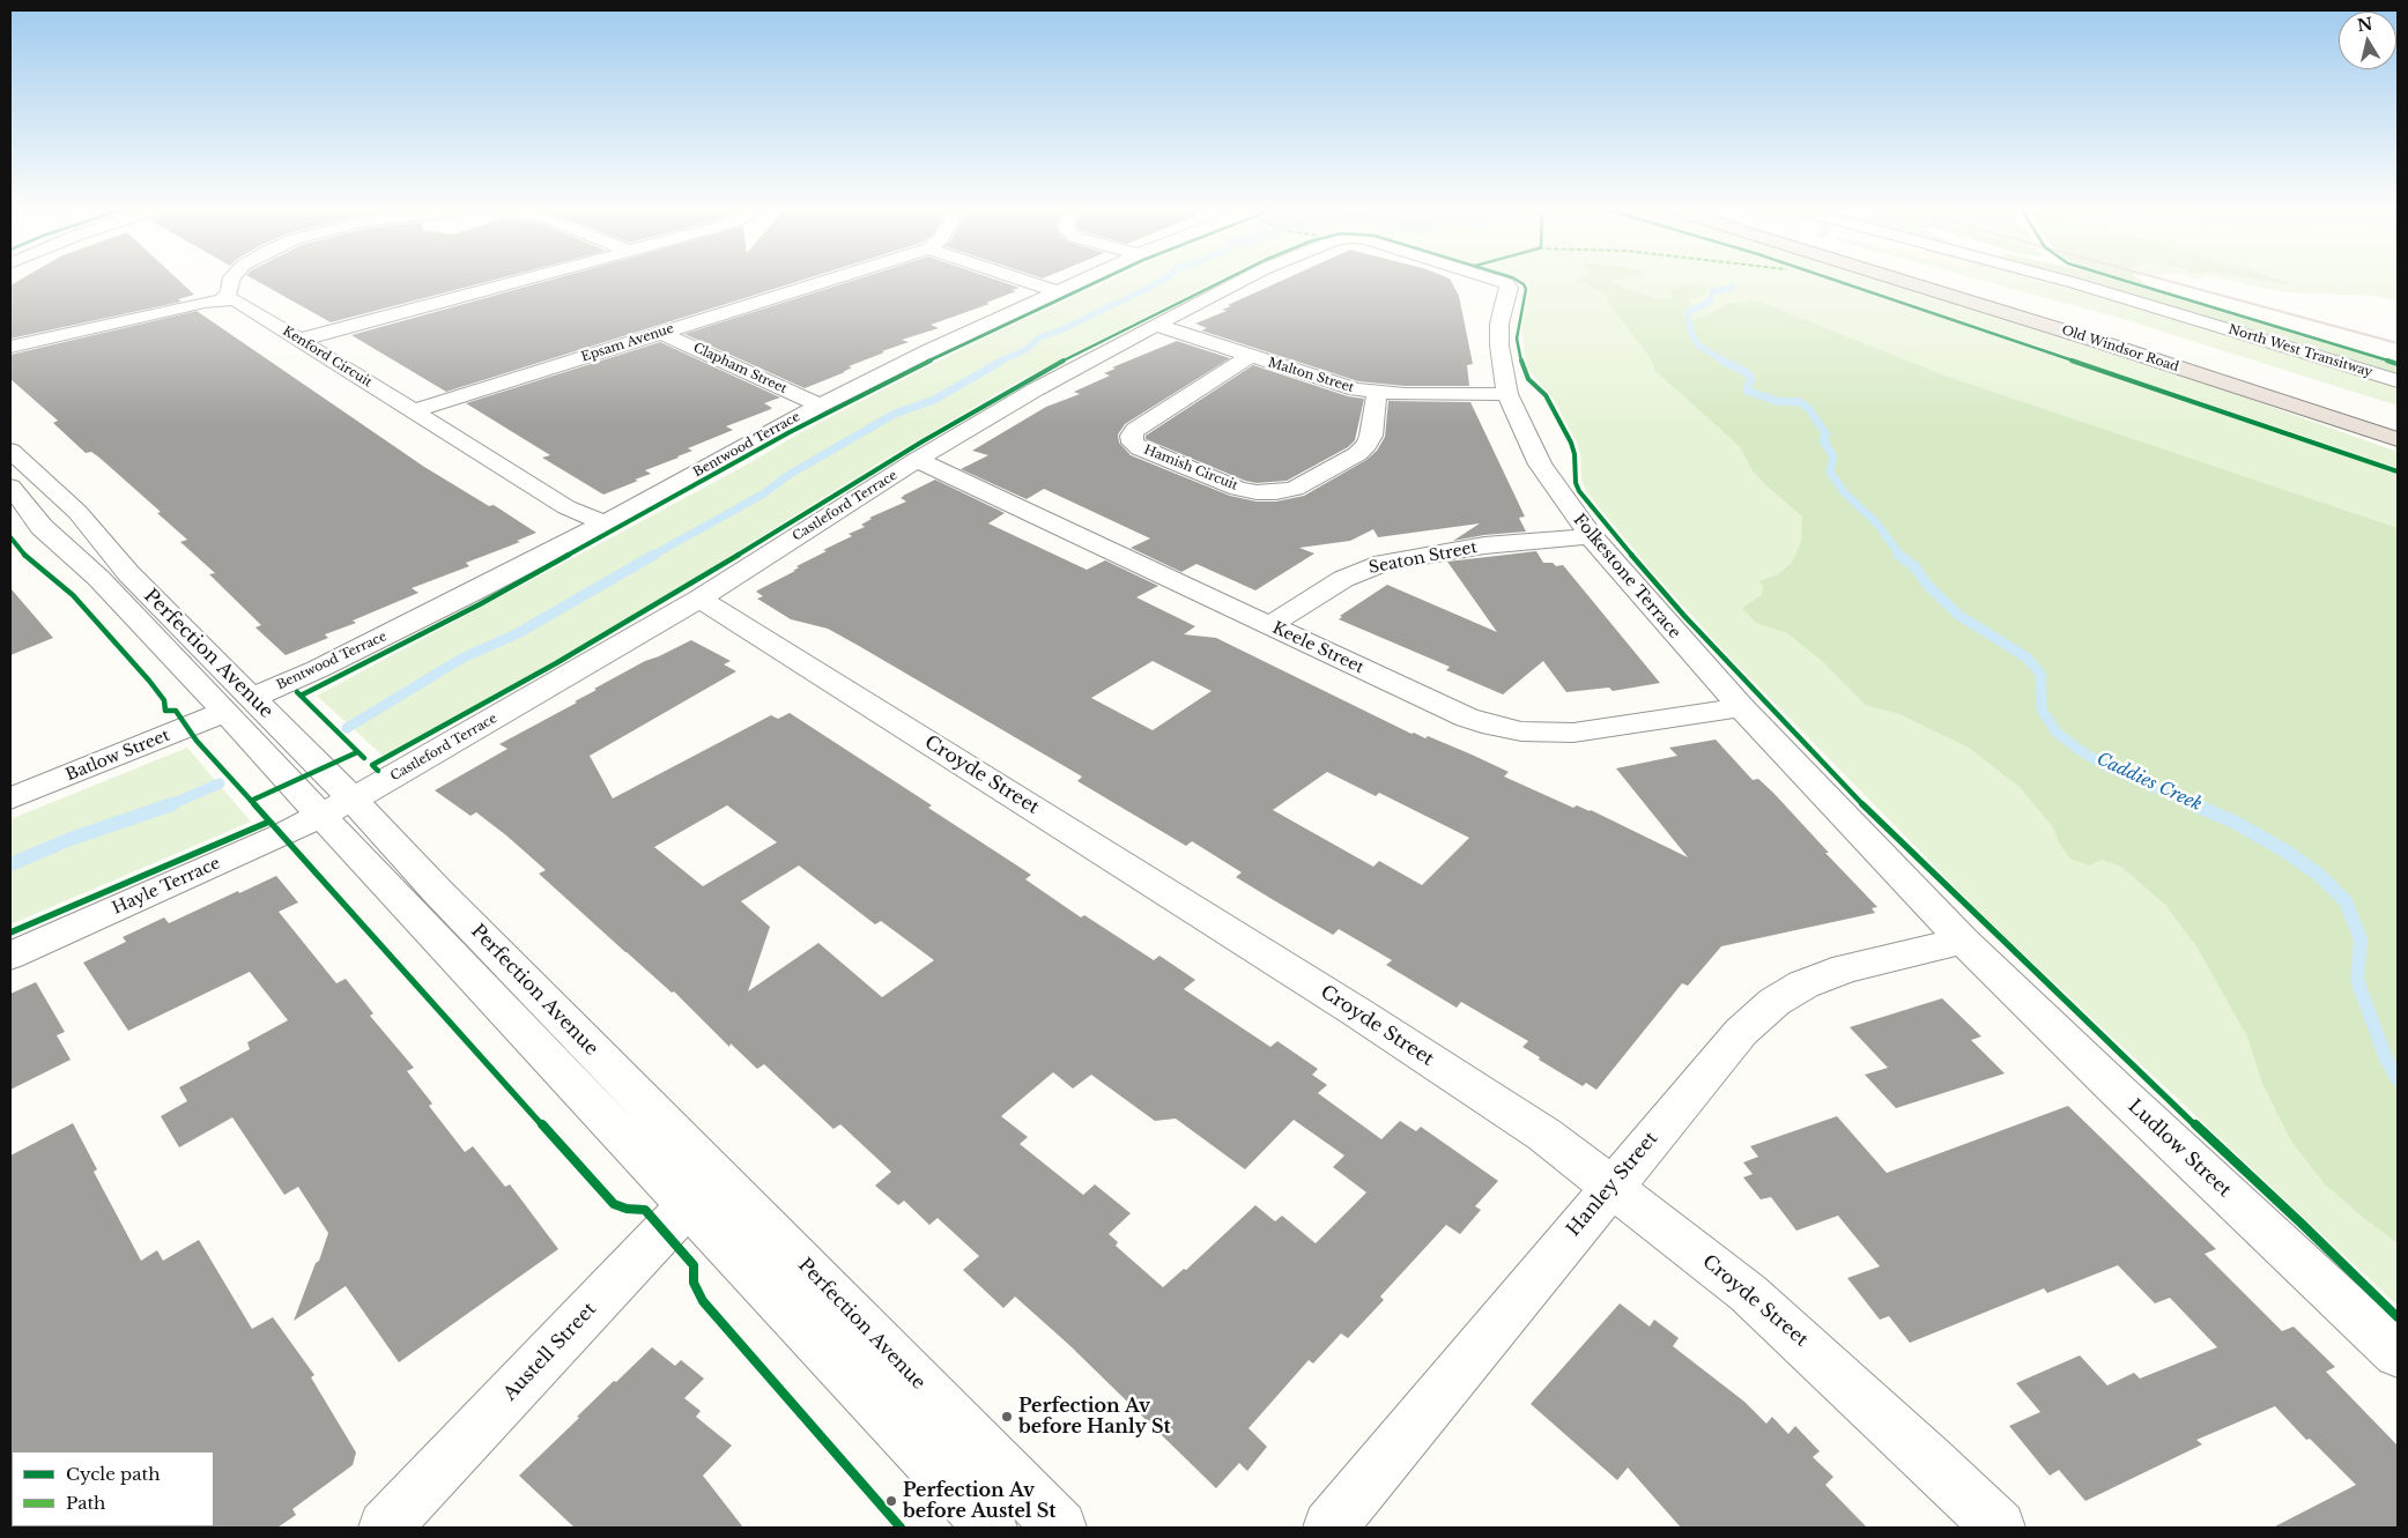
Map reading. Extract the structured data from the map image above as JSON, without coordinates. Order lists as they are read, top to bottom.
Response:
{
  "streets": {
    "highway": ["Old Windsor Road"],
    "street": [
      "Epsam Avenue",
      "North West Transitway",
      "Kenford Circuit",
      "Clapham Street",
      "Malton Street",
      "Bentwood Terrace",
      "Hamish Circuit",
      "Castleford Terrace",
      "Seaton Street",
      "Folkestone Terrace",
      "Keele Street",
      "Perfection Avenue",
      "Batlow Street",
      "Croyde Street",
      "Hayle Terrace",
      "Ludlow Street",
      "Hanley Street",
      "Austell Street"
    ]
  },
  "crossings": [
    ["Epsam Avenue", "Kenford Circuit"],
    ["Epsam Avenue", "Clapham Street"],
    ["Kenford Circuit", "Bentwood Terrace"],
    ["Clapham Street", "Bentwood Terrace"],
    ["Malton Street", "Hamish Circuit"],
    ["Malton Street", "Castleford Terrace"],
    ["Malton Street", "Folkestone Terrace"],
    ["Bentwood Terrace", "Perfection Avenue"],
    ["Bentwood Terrace", "Batlow Street"],
    ["Castleford Terrace", "Keele Street"],
    ["Castleford Terrace", "Perfection Avenue"],
    ["Castleford Terrace", "Croyde Street"],
    ["Castleford Terrace", "Hayle Terrace"],
    ["Seaton Street", "Folkestone Terrace"],
    ["Seaton Street", "Keele Street"],
    ["Folkestone Terrace", "Keele Street"],
    ["Folkestone Terrace", "Ludlow Street"],
    ["Folkestone Terrace", "Hanley Street"],
    ["Perfection Avenue", "Batlow Street"],
    ["Perfection Avenue", "Hayle Terrace"],
    ["Perfection Avenue", "Austell Street"],
    ["Croyde Street", "Hanley Street"],
    ["Ludlow Street", "Hanley Street"]
  ],
  "water": ["Caddies Creek"],
  "places": ["Perfection Av before Hanly St", "Perfection Av before Austel St"],
  "legend": ["Cycle path", "Path"],
  "north": "top"
}
